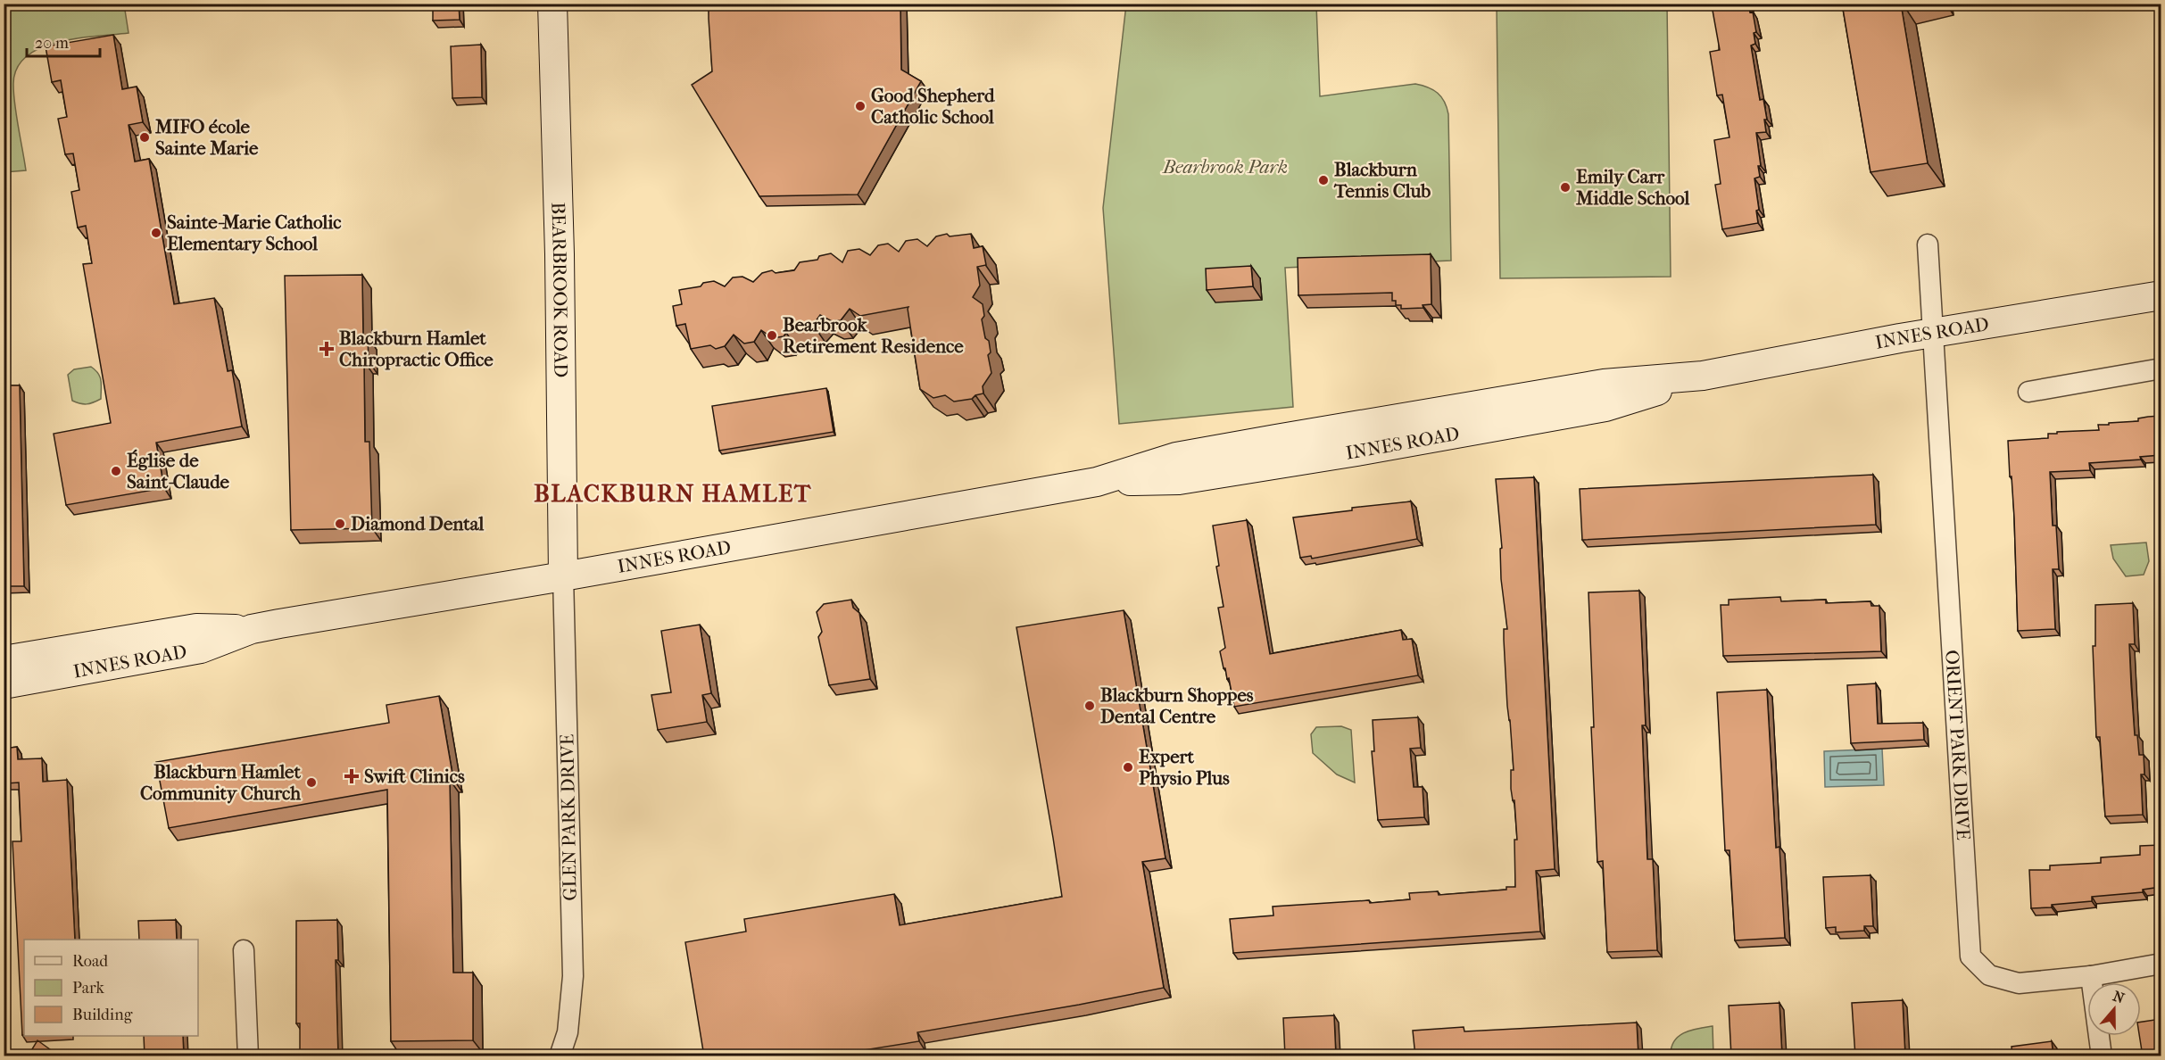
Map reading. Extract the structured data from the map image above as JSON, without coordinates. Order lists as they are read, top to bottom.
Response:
{
  "streets": {
    "street": [
      "BEARBROOK ROAD",
      "INNES ROAD",
      "ORIENT PARK DRIVE",
      "GLEN PARK DRIVE"
    ]
  },
  "crossings": [
    ["BEARBROOK ROAD", "INNES ROAD"],
    ["BEARBROOK ROAD", "GLEN PARK DRIVE"],
    ["INNES ROAD", "ORIENT PARK DRIVE"],
    ["INNES ROAD", "GLEN PARK DRIVE"]
  ],
  "districts": ["BLACKBURN HAMLET"],
  "parks": ["Bearbrook Park"],
  "places": {
    "other": [
      "Good Shepherd Catholic School",
      "MIFO école Sainte Marie",
      "Blackburn Tennis Club",
      "Emily Carr Middle School",
      "Sainte-Marie Catholic Elementary School",
      "Bearbrook Retirement Residence",
      "Église de Saint-Claude",
      "Diamond Dental",
      "Blackburn Shoppes Dental Centre",
      "Expert Physio Plus",
      "Blackburn Hamlet Community Church"
    ],
    "health": ["Blackburn Hamlet Chiropractic Office", "Swift Clinics"]
  },
  "legend": ["Road", "Park", "Building"],
  "scale_bar": "20 m",
  "north": "top"
}
